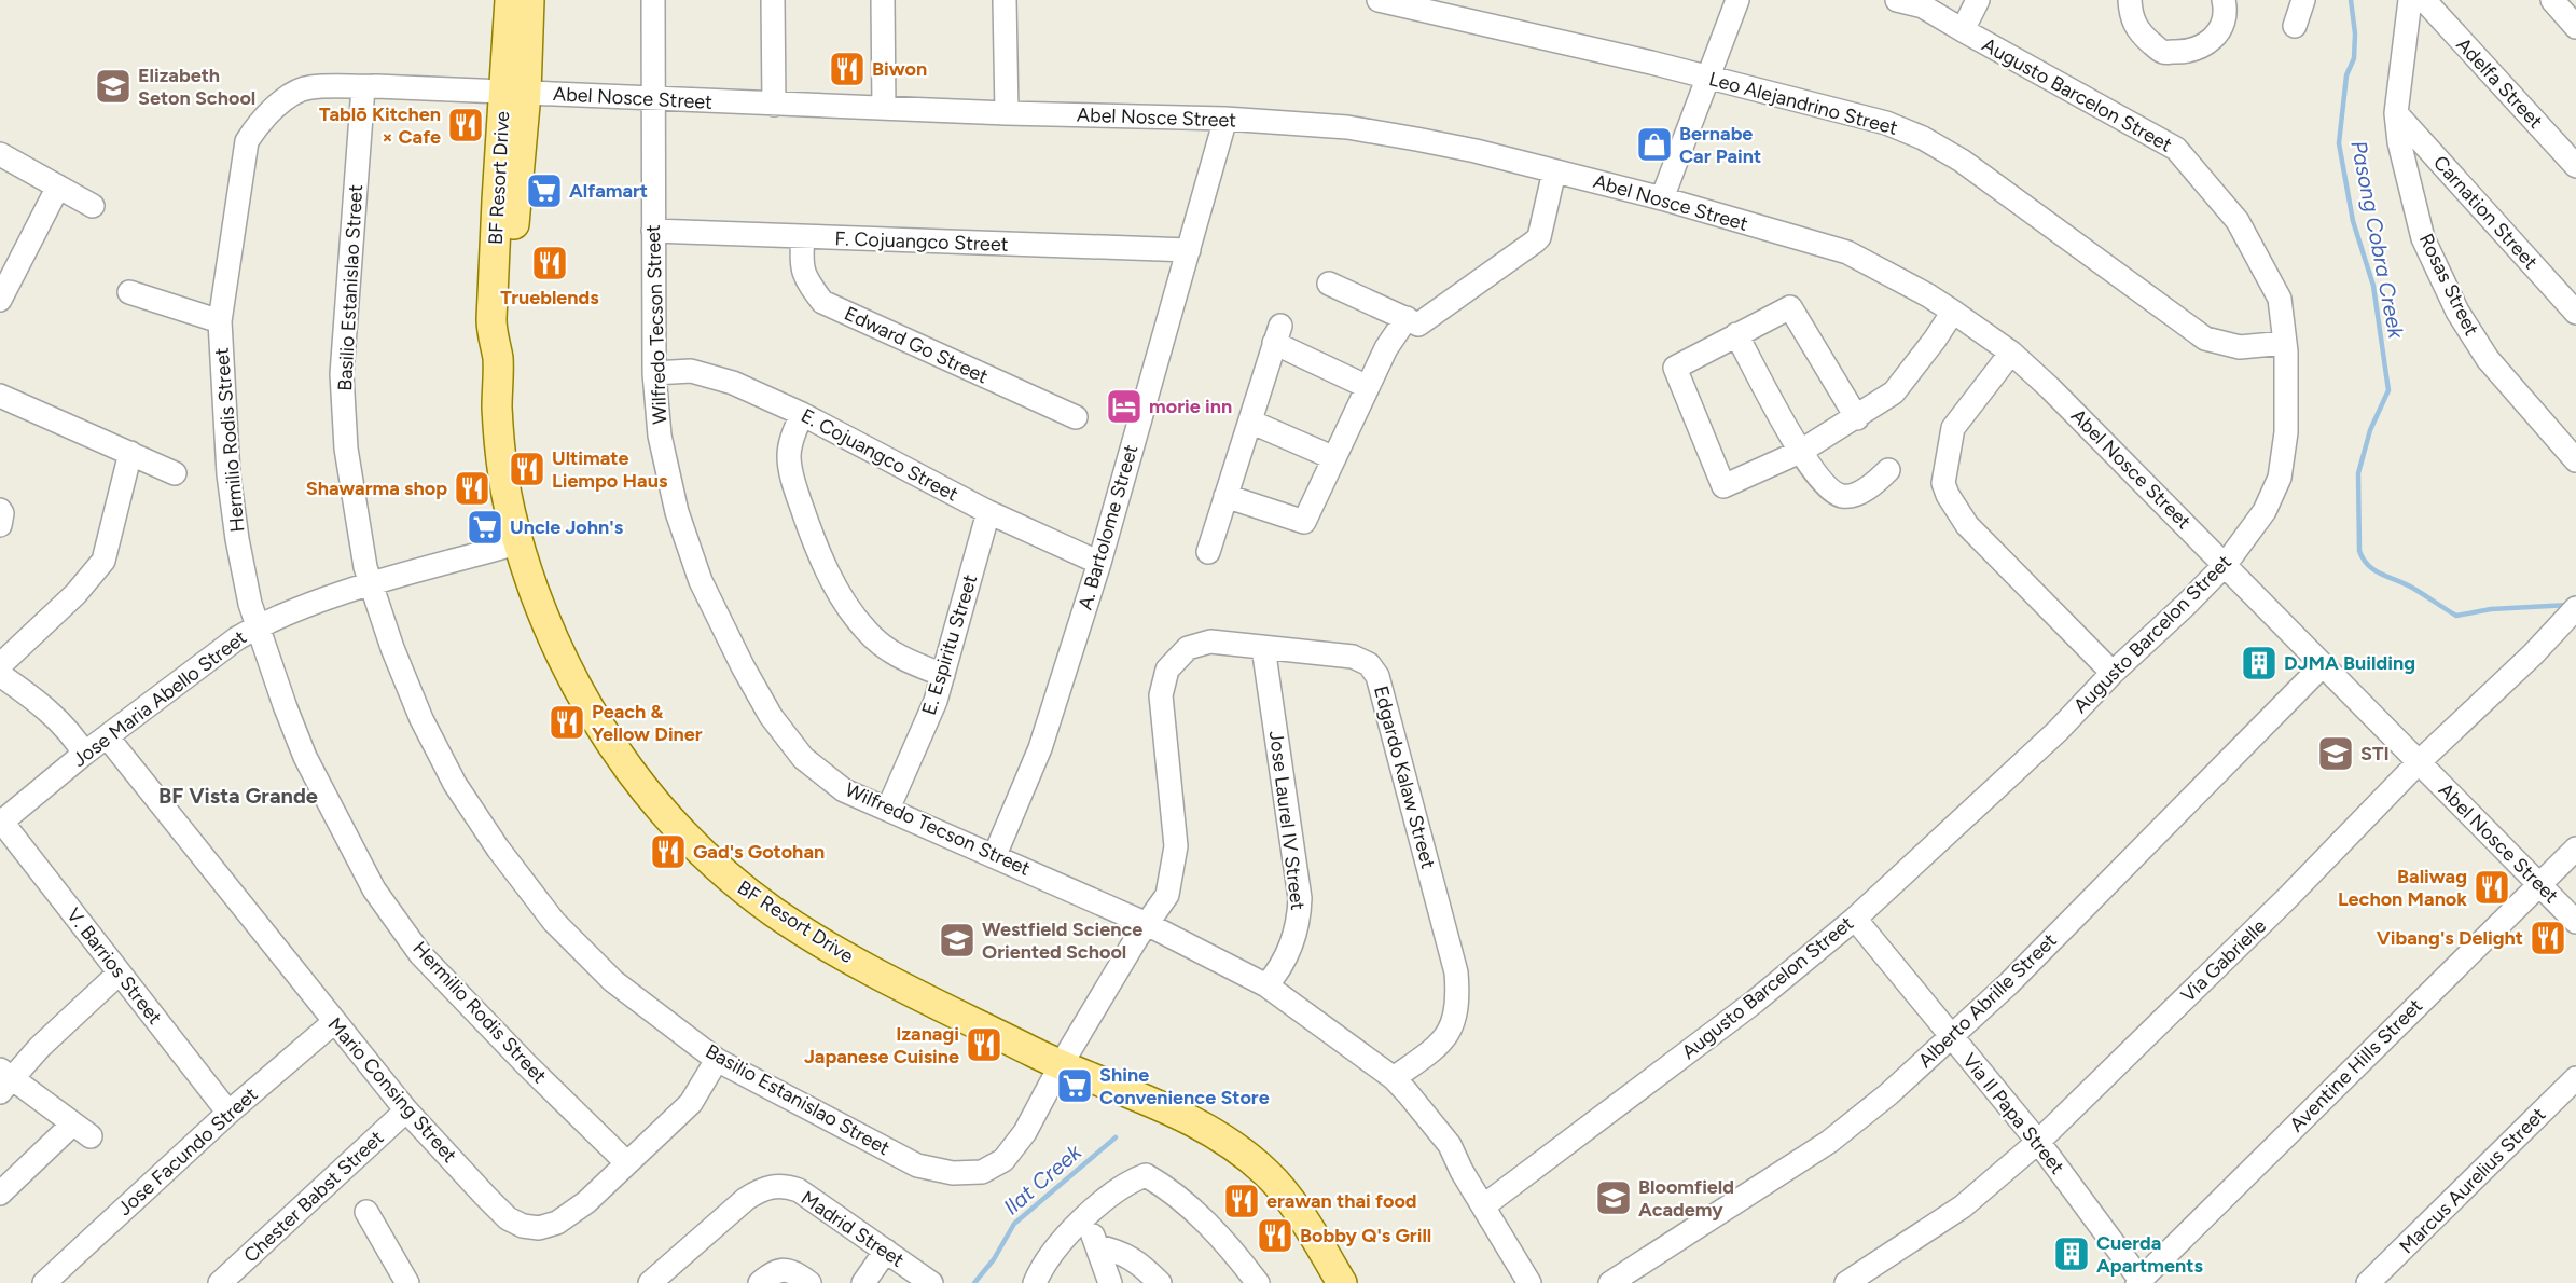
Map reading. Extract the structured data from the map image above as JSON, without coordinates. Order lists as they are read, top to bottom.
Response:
{
  "streets": {
    "main road": ["BF Resort Drive"],
    "street": [
      "Adelfa Street",
      "Augusto Barcelon Street",
      "Abel Nosce Street",
      "Leo Alejandrino Street",
      "Carnation Street",
      "F. Cojuangco Street",
      "Rosas Street",
      "Basilio Estanislao Street",
      "Wilfredo Tecson Street",
      "Edward Go Street",
      "Hermilio Rodis Street",
      "E. Cojuangco Street",
      "A. Bartolome Street",
      "E. Espiritu Street",
      "Jose Maria Abello Street",
      "Edgardo Kalaw Street",
      "Jose Laurel IV Street",
      "Via Gabrielle",
      "V. Barrios Street",
      "Alberto Abrille Street",
      "Aventine Hills Street",
      "Mario Consing Street",
      "Via Il Papa Street",
      "Jose Facundo Street",
      "Marcus Aurelius Street",
      "Chester Babst Street",
      "Madrid Street"
    ]
  },
  "crossings": [
    ["Augusto Barcelon Street", "Abel Nosce Street"],
    ["Augusto Barcelon Street", "Leo Alejandrino Street"],
    ["Augusto Barcelon Street", "Wilfredo Tecson Street"],
    ["Augusto Barcelon Street", "Via Il Papa Street"],
    ["Abel Nosce Street", "BF Resort Drive"],
    ["Abel Nosce Street", "Wilfredo Tecson Street"],
    ["Abel Nosce Street", "Hermilio Rodis Street"],
    ["Abel Nosce Street", "A. Bartolome Street"],
    ["Abel Nosce Street", "Via Gabrielle"],
    ["Abel Nosce Street", "Alberto Abrille Street"],
    ["Abel Nosce Street", "Aventine Hills Street"],
    ["BF Resort Drive", "Basilio Estanislao Street"],
    ["BF Resort Drive", "Hermilio Rodis Street"],
    ["BF Resort Drive", "Jose Maria Abello Street"],
    ["BF Resort Drive", "Edgardo Kalaw Street"],
    ["Carnation Street", "Rosas Street"],
    ["F. Cojuangco Street", "Wilfredo Tecson Street"],
    ["F. Cojuangco Street", "Edward Go Street"],
    ["F. Cojuangco Street", "A. Bartolome Street"],
    ["Basilio Estanislao Street", "Hermilio Rodis Street"],
    ["Basilio Estanislao Street", "Jose Maria Abello Street"],
    ["Basilio Estanislao Street", "Edgardo Kalaw Street"],
    ["Basilio Estanislao Street", "Mario Consing Street"],
    ["Wilfredo Tecson Street", "E. Cojuangco Street"],
    ["Wilfredo Tecson Street", "A. Bartolome Street"],
    ["Wilfredo Tecson Street", "E. Espiritu Street"],
    ["Wilfredo Tecson Street", "Edgardo Kalaw Street"],
    ["Wilfredo Tecson Street", "Jose Laurel IV Street"],
    ["Hermilio Rodis Street", "Jose Maria Abello Street"],
    ["Hermilio Rodis Street", "Mario Consing Street"],
    ["E. Cojuangco Street", "A. Bartolome Street"],
    ["E. Cojuangco Street", "E. Espiritu Street"],
    ["Jose Maria Abello Street", "V. Barrios Street"],
    ["Jose Maria Abello Street", "Mario Consing Street"],
    ["Edgardo Kalaw Street", "Jose Laurel IV Street"],
    ["Via Gabrielle", "Via Il Papa Street"],
    ["V. Barrios Street", "Jose Facundo Street"],
    ["Alberto Abrille Street", "Via Il Papa Street"],
    ["Aventine Hills Street", "Via Il Papa Street"],
    ["Mario Consing Street", "Jose Facundo Street"],
    ["Mario Consing Street", "Chester Babst Street"]
  ],
  "districts": ["BF Vista Grande"],
  "water": ["Pasong Cobra Creek", "Ilat Creek"],
  "places": {
    "restaurant": [
      "Biwon",
      "Tablō Kitchen × Cafe",
      "Trueblends",
      "Ultimate Liempo Haus",
      "Shawarma shop",
      "Peach & Yellow Diner",
      "Gad's Gotohan",
      "Baliwag Lechon Manok",
      "Vibang's Delight",
      "Izanagi Japanese Cuisine",
      "erawan thai food",
      "Bobby Q's Grill"
    ],
    "school or university": [
      "Elizabeth Seton School",
      "STI",
      "Westfield Science Oriented School",
      "Bloomfield Academy"
    ],
    "shop": ["Bernabe Car Paint"],
    "supermarket": ["Alfamart", "Uncle John's", "Shine Convenience Store"],
    "hotel": ["morie inn"],
    "building": ["DJMA Building", "Cuerda Apartments"]
  }
}
